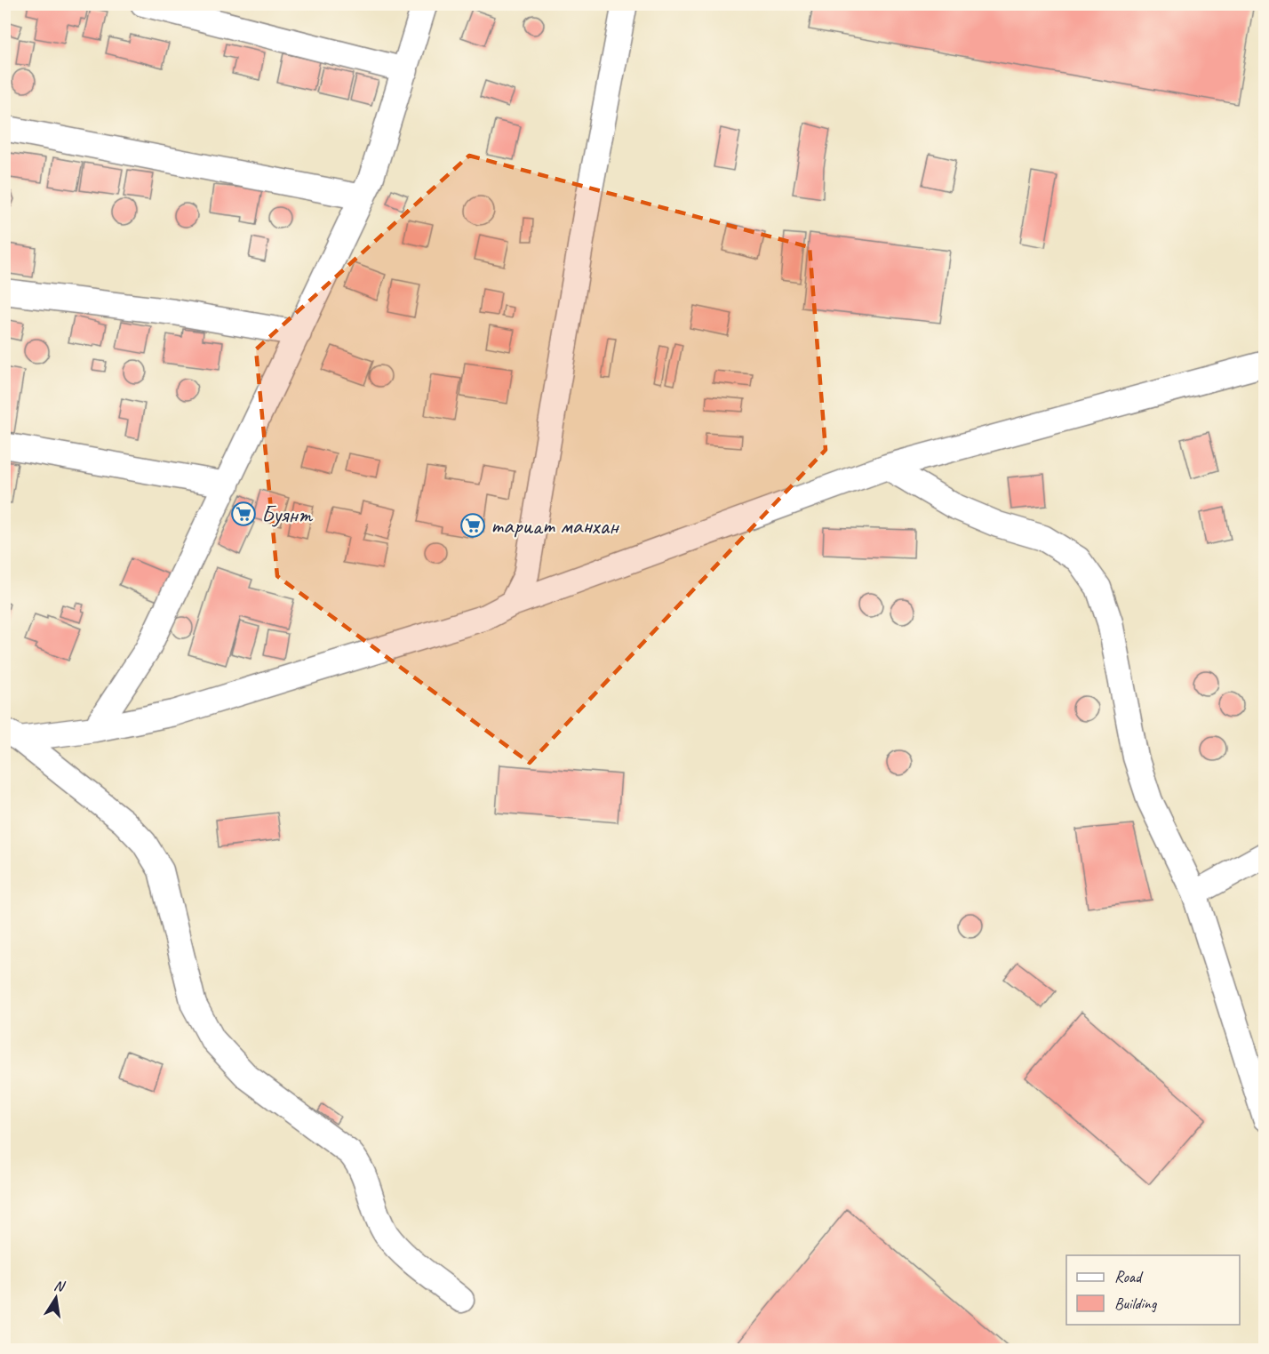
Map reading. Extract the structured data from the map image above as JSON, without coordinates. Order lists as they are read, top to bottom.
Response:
{
  "places": {
    "supermarket": ["Буянт", "тариат манхан"]
  },
  "legend": ["Road", "Building"],
  "north": "top"
}
